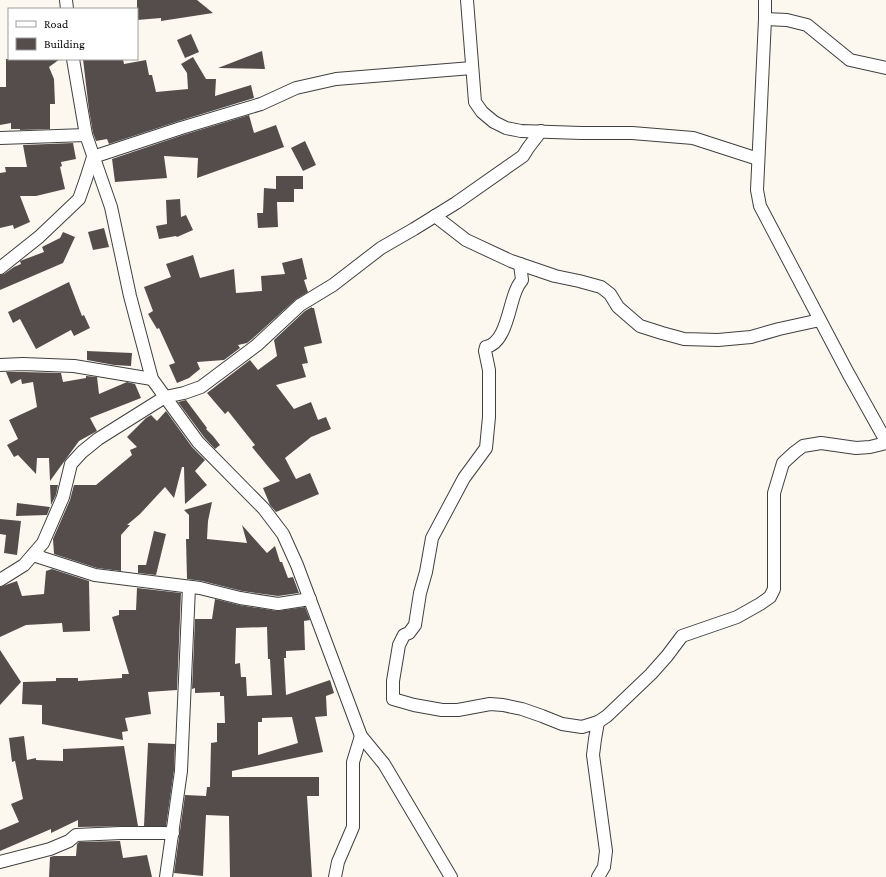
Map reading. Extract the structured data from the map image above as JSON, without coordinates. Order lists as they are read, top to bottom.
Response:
{
  "legend": ["Road", "Building"]
}
